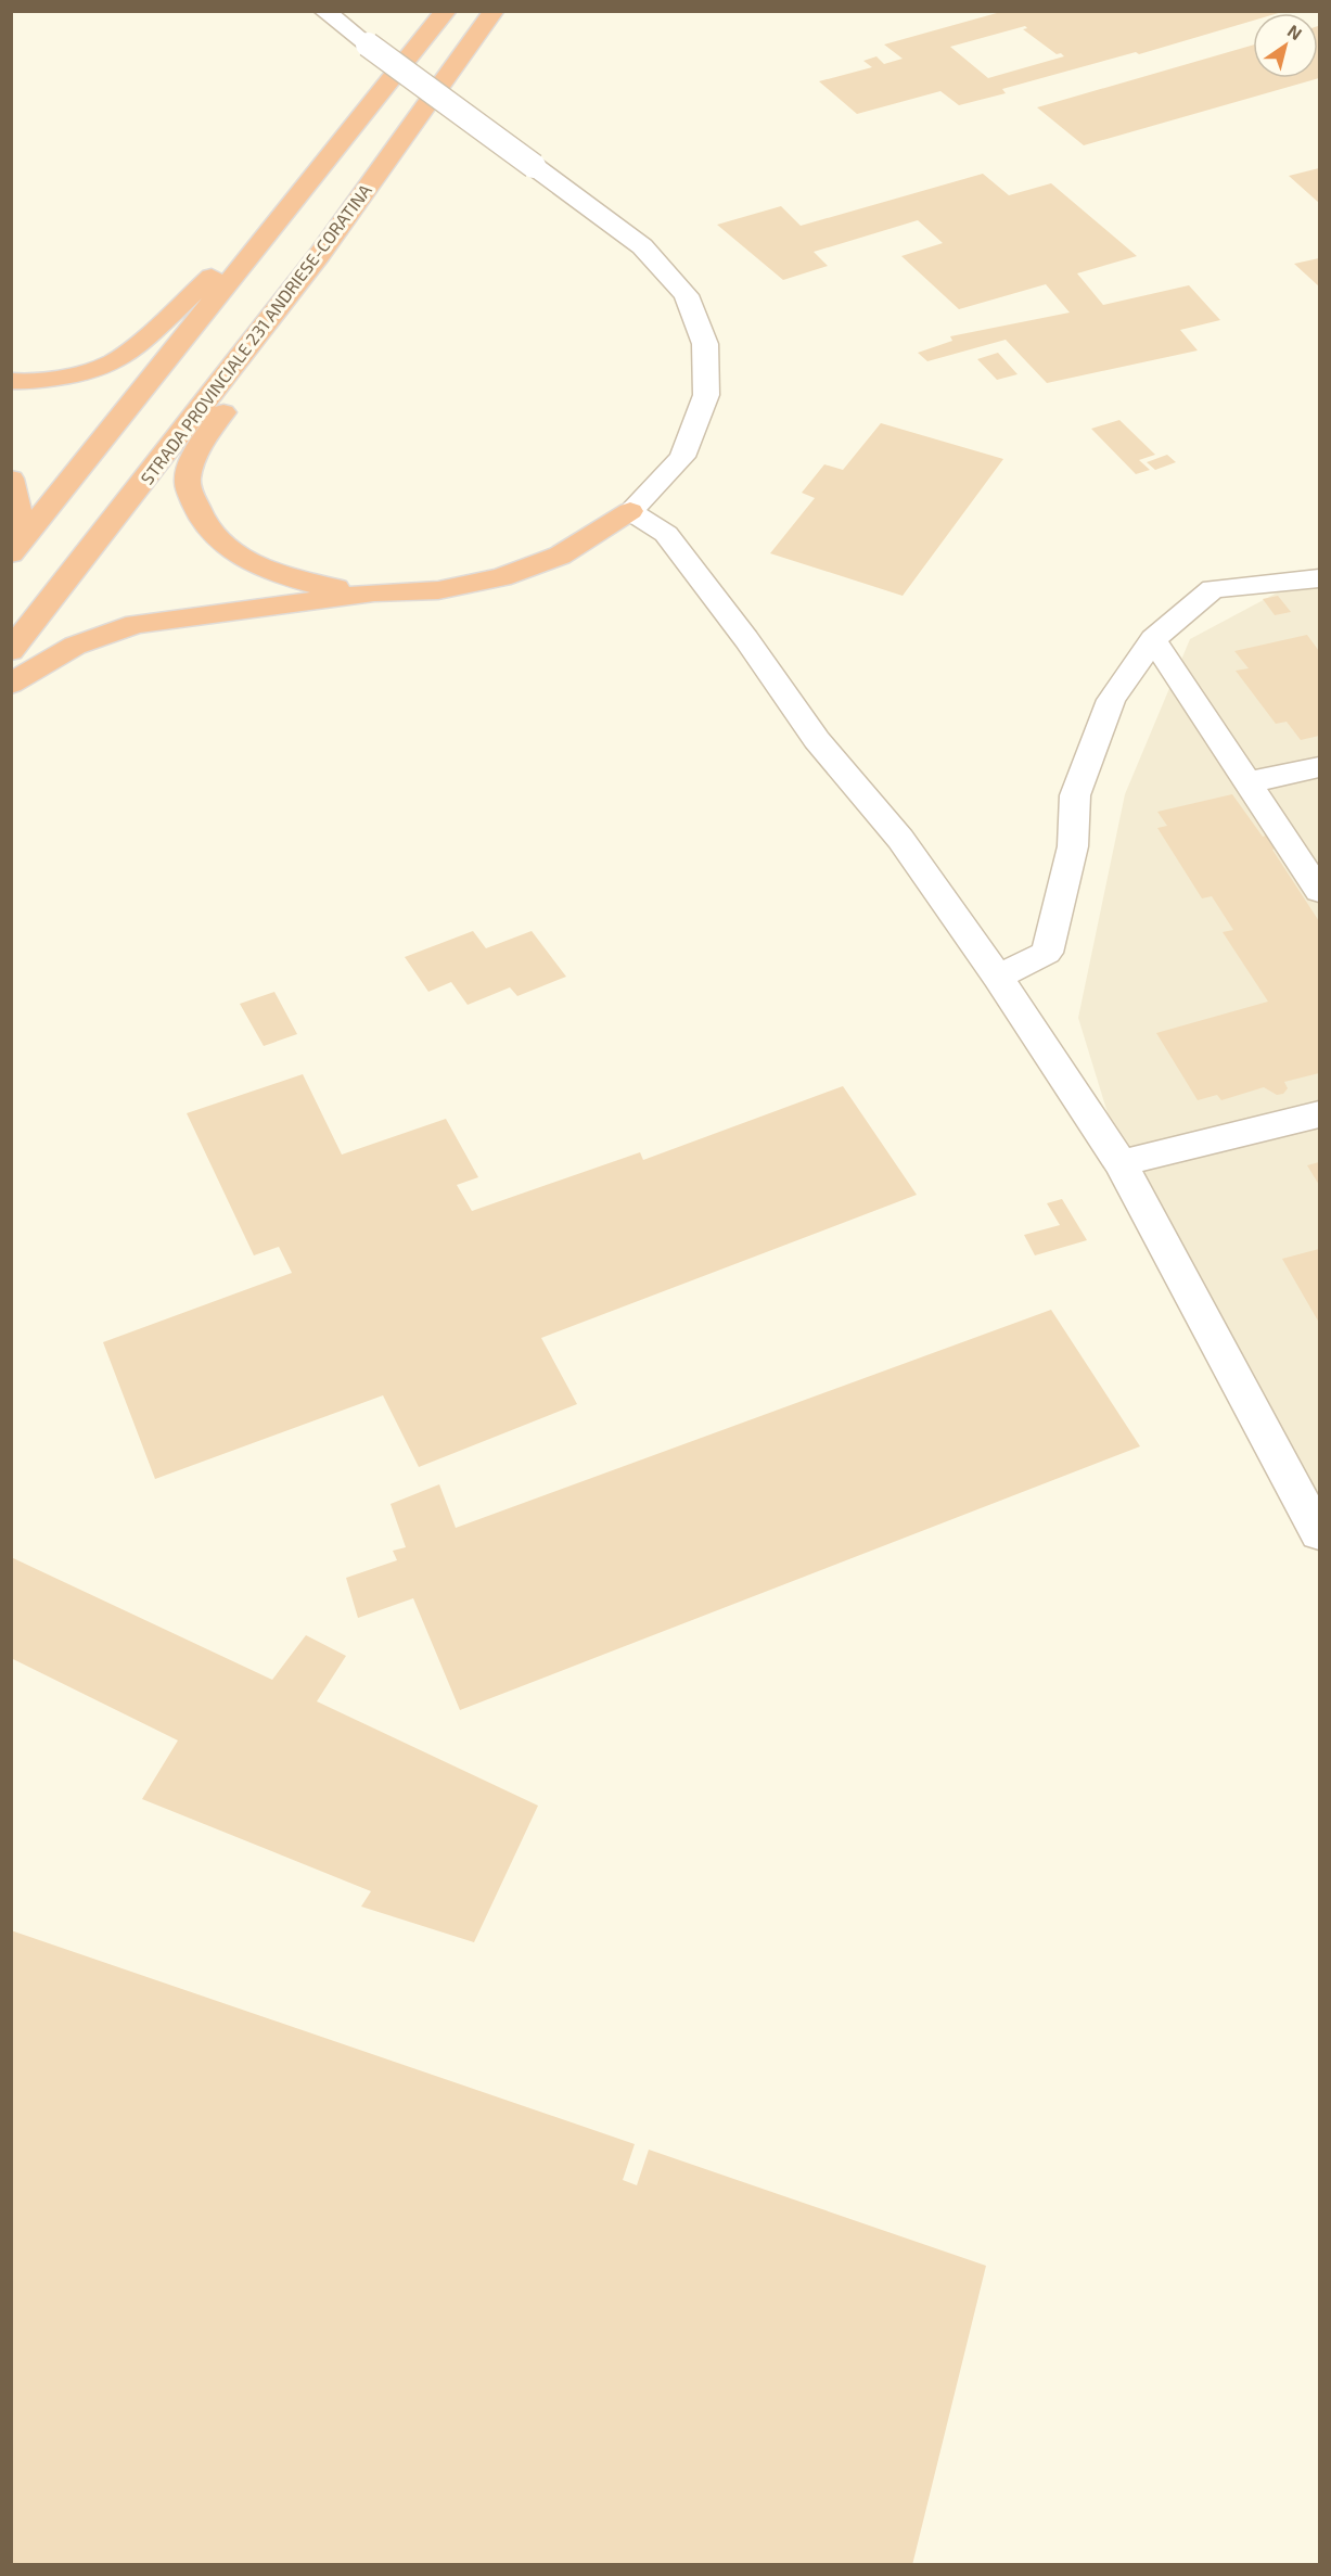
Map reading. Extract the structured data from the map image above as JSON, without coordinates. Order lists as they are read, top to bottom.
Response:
{
  "streets": {
    "highway": ["STRADA PROVINCIALE 231 ANDRIESE-CORATINA"]
  },
  "north": "top right"
}
